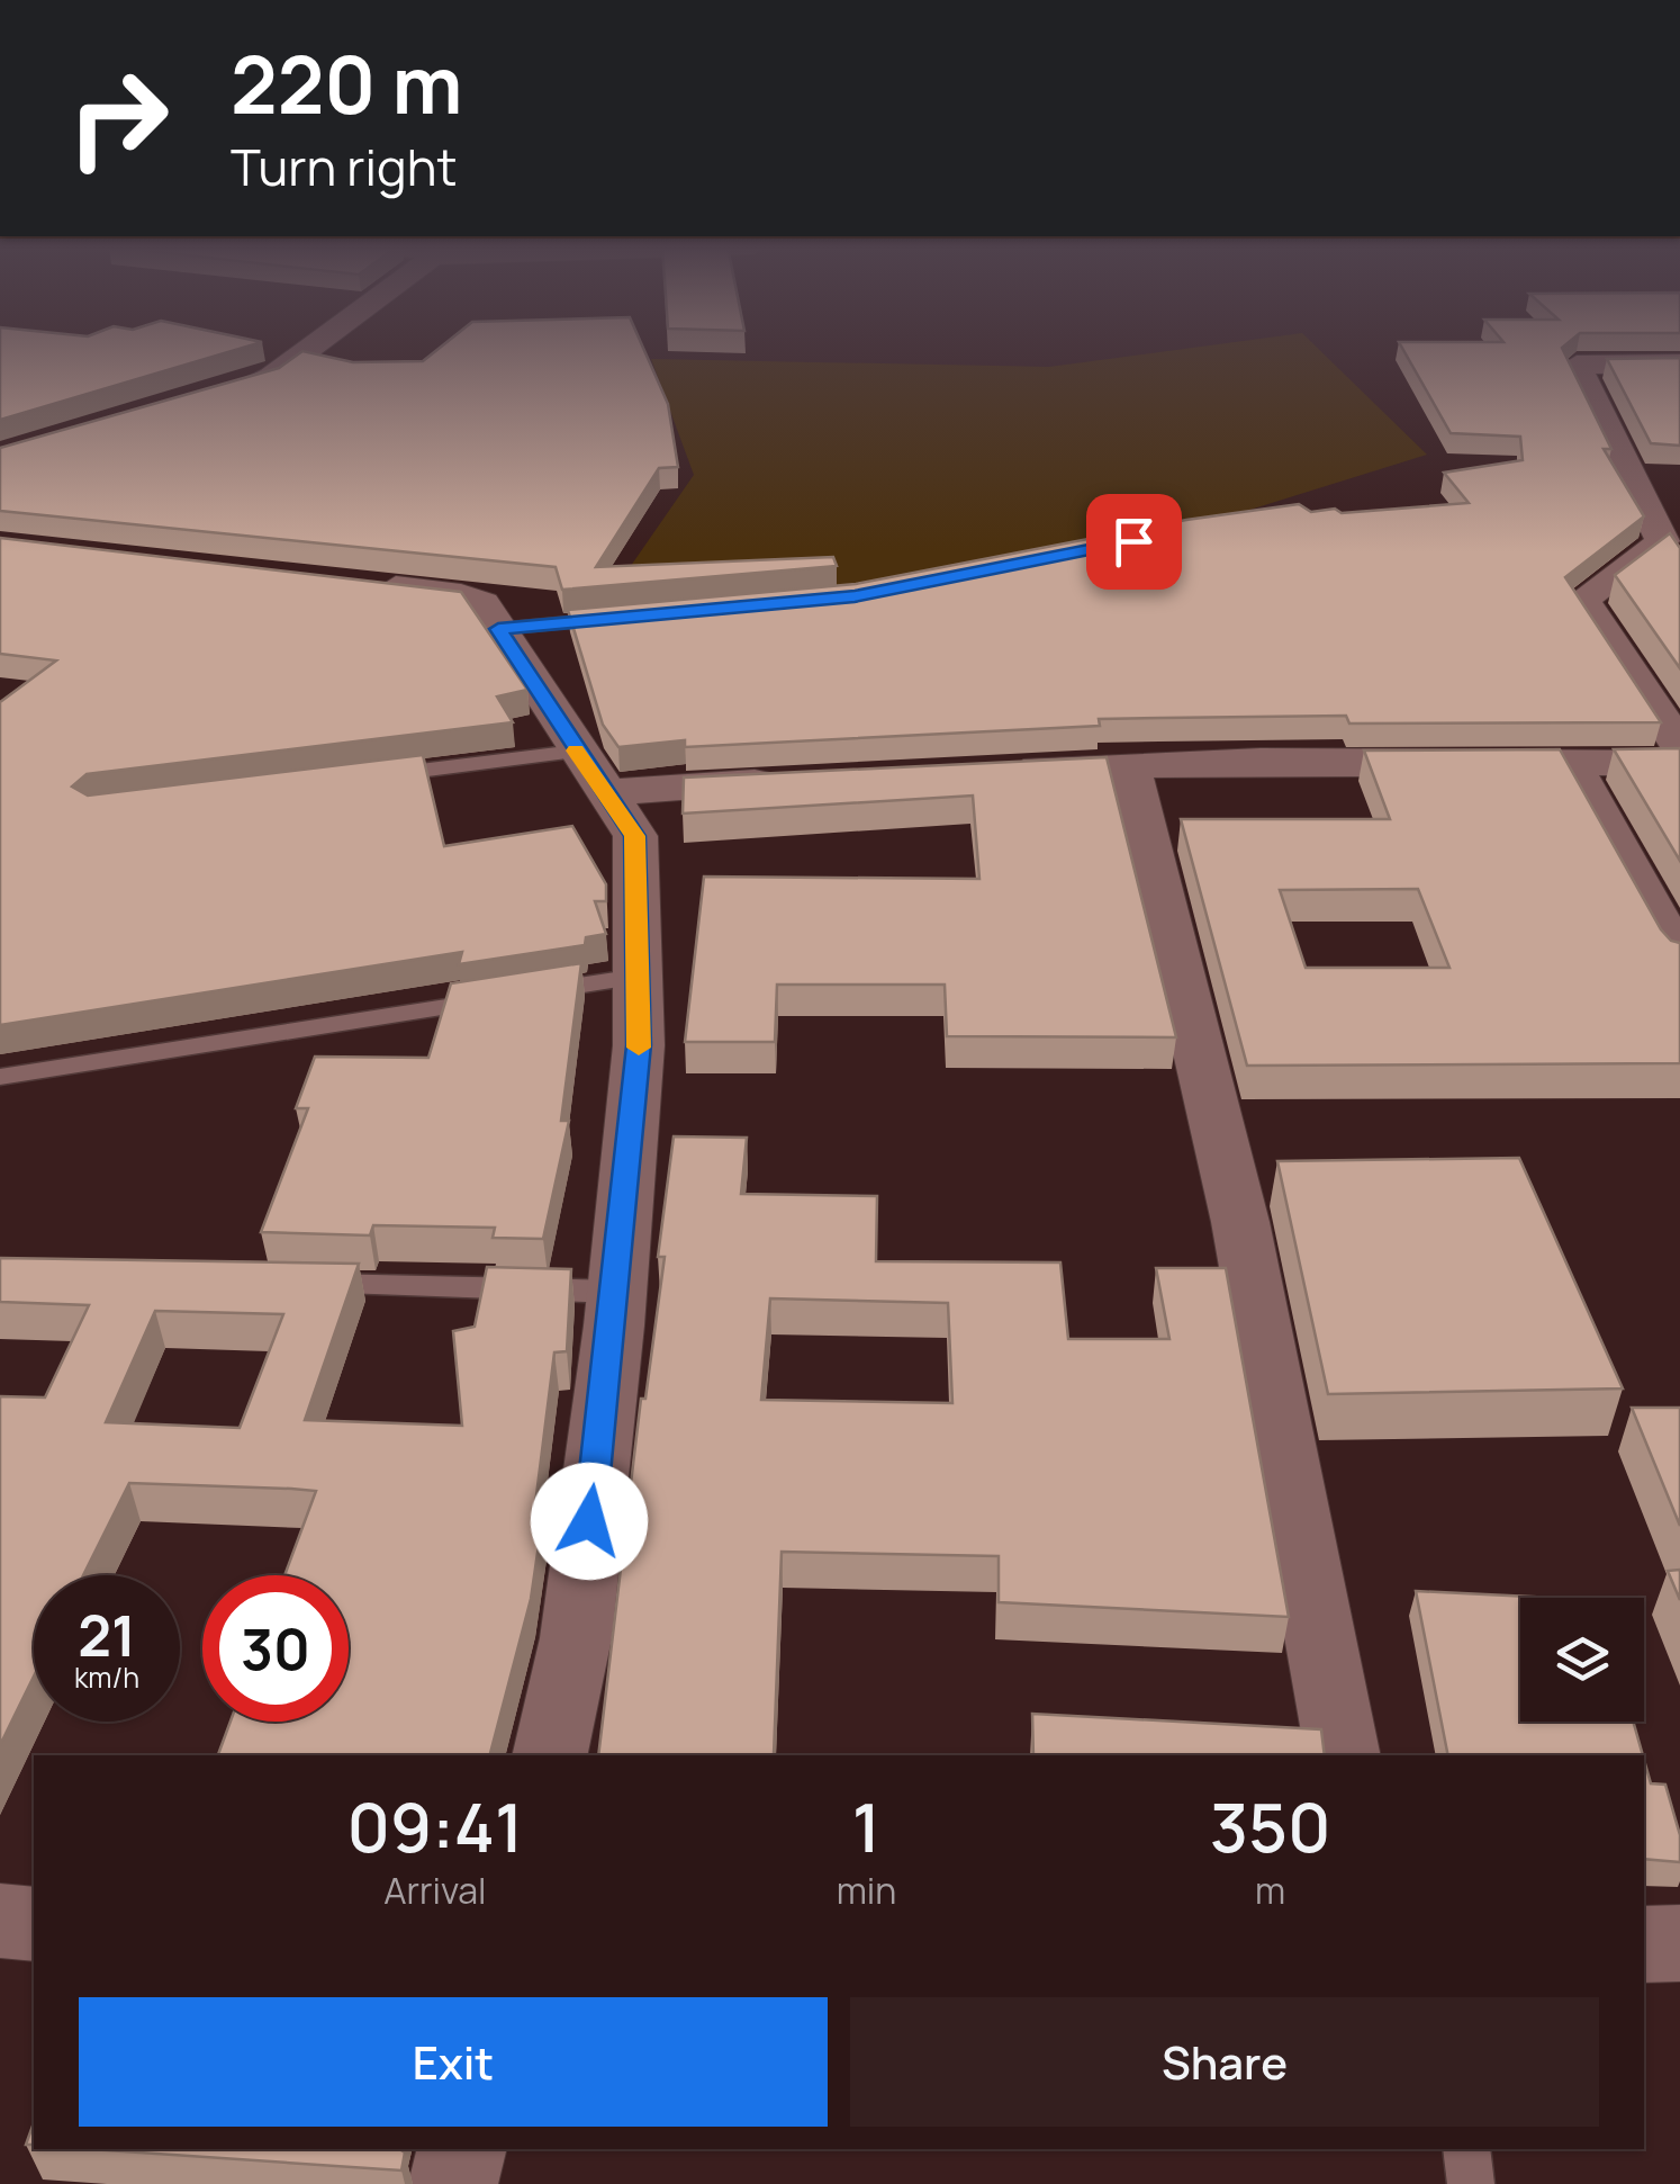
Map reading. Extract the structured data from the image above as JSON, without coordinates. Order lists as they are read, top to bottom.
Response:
{
  "page": {
    "turn": ["220 m", "Turn right"],
    "speed": "21 km/h",
    "limit": "30",
    "eta": [
      "09:41",
      "Arrival",
      "1",
      "min",
      "350",
      "m"
    ],
    "buttons": ["Exit", "Share"]
  }
}
